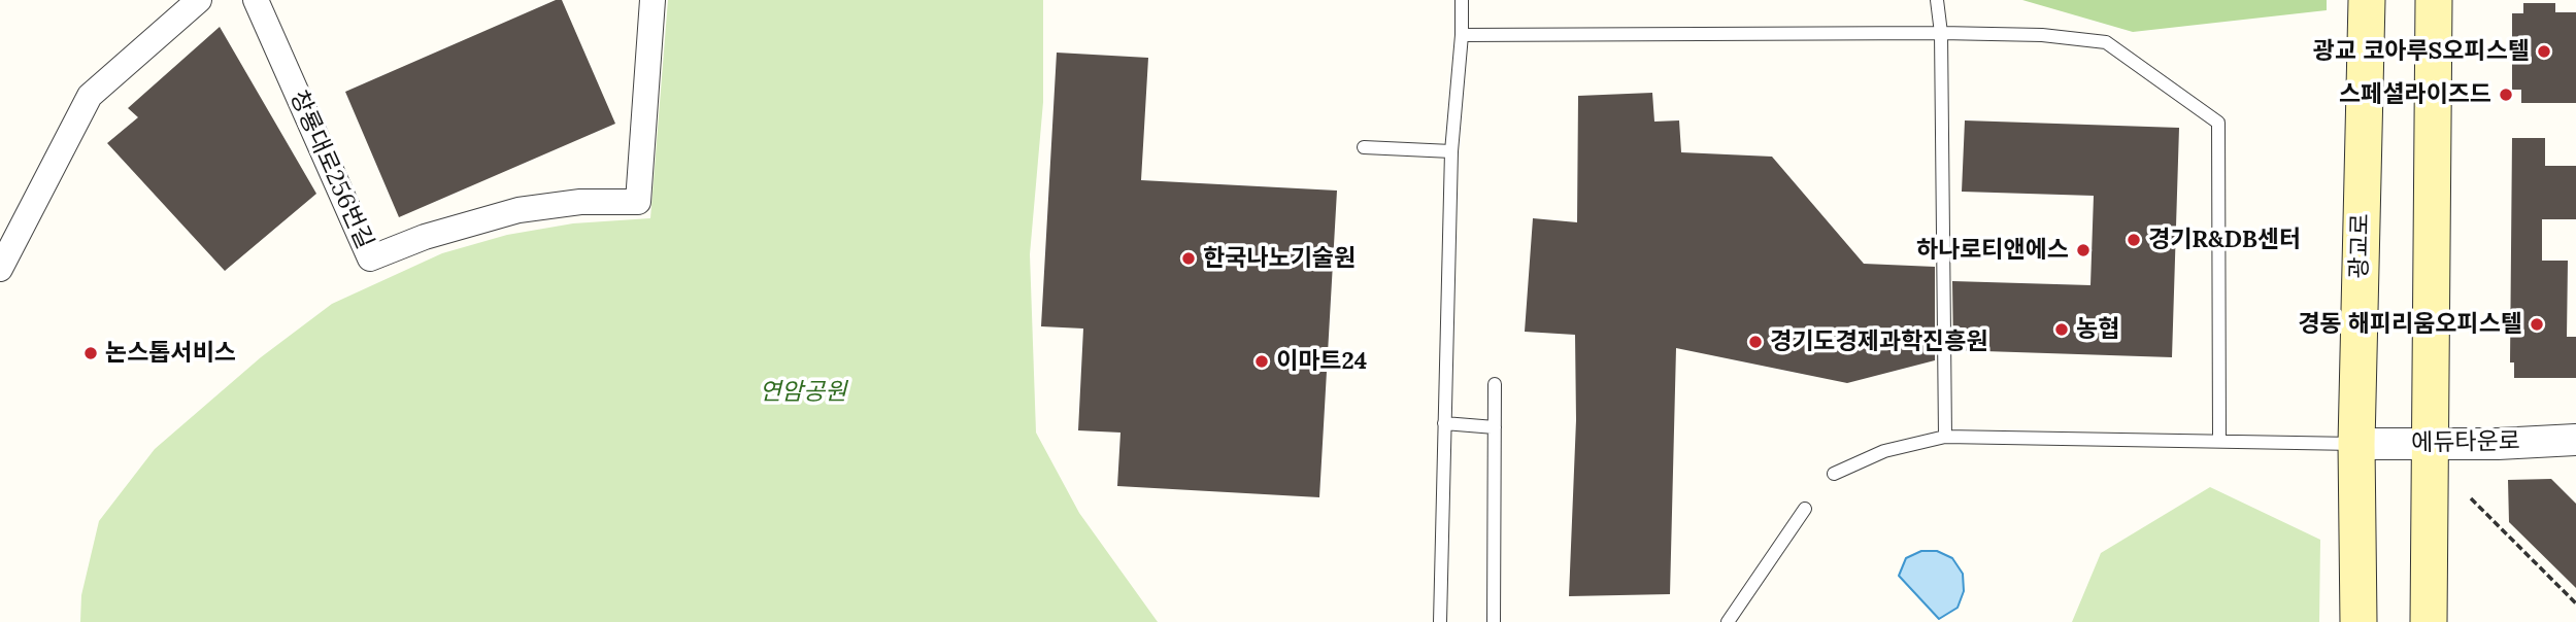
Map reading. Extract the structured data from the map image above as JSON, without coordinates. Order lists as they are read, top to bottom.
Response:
{
  "streets": {
    "main road": ["광교로"],
    "street": ["창룡대로256번길", "에듀타운로"]
  },
  "crossings": [
    ["광교로", "에듀타운로"]
  ],
  "parks": ["연암공원"],
  "places": [
    "광교 코아루S오피스텔",
    "스페셜라이즈드",
    "경기R&DB센터",
    "하나로티앤에스",
    "한국나노기술원",
    "경동 해피리움오피스텔",
    "농협",
    "경기도경제과학진흥원",
    "논스톱서비스",
    "이마트24"
  ]
}
